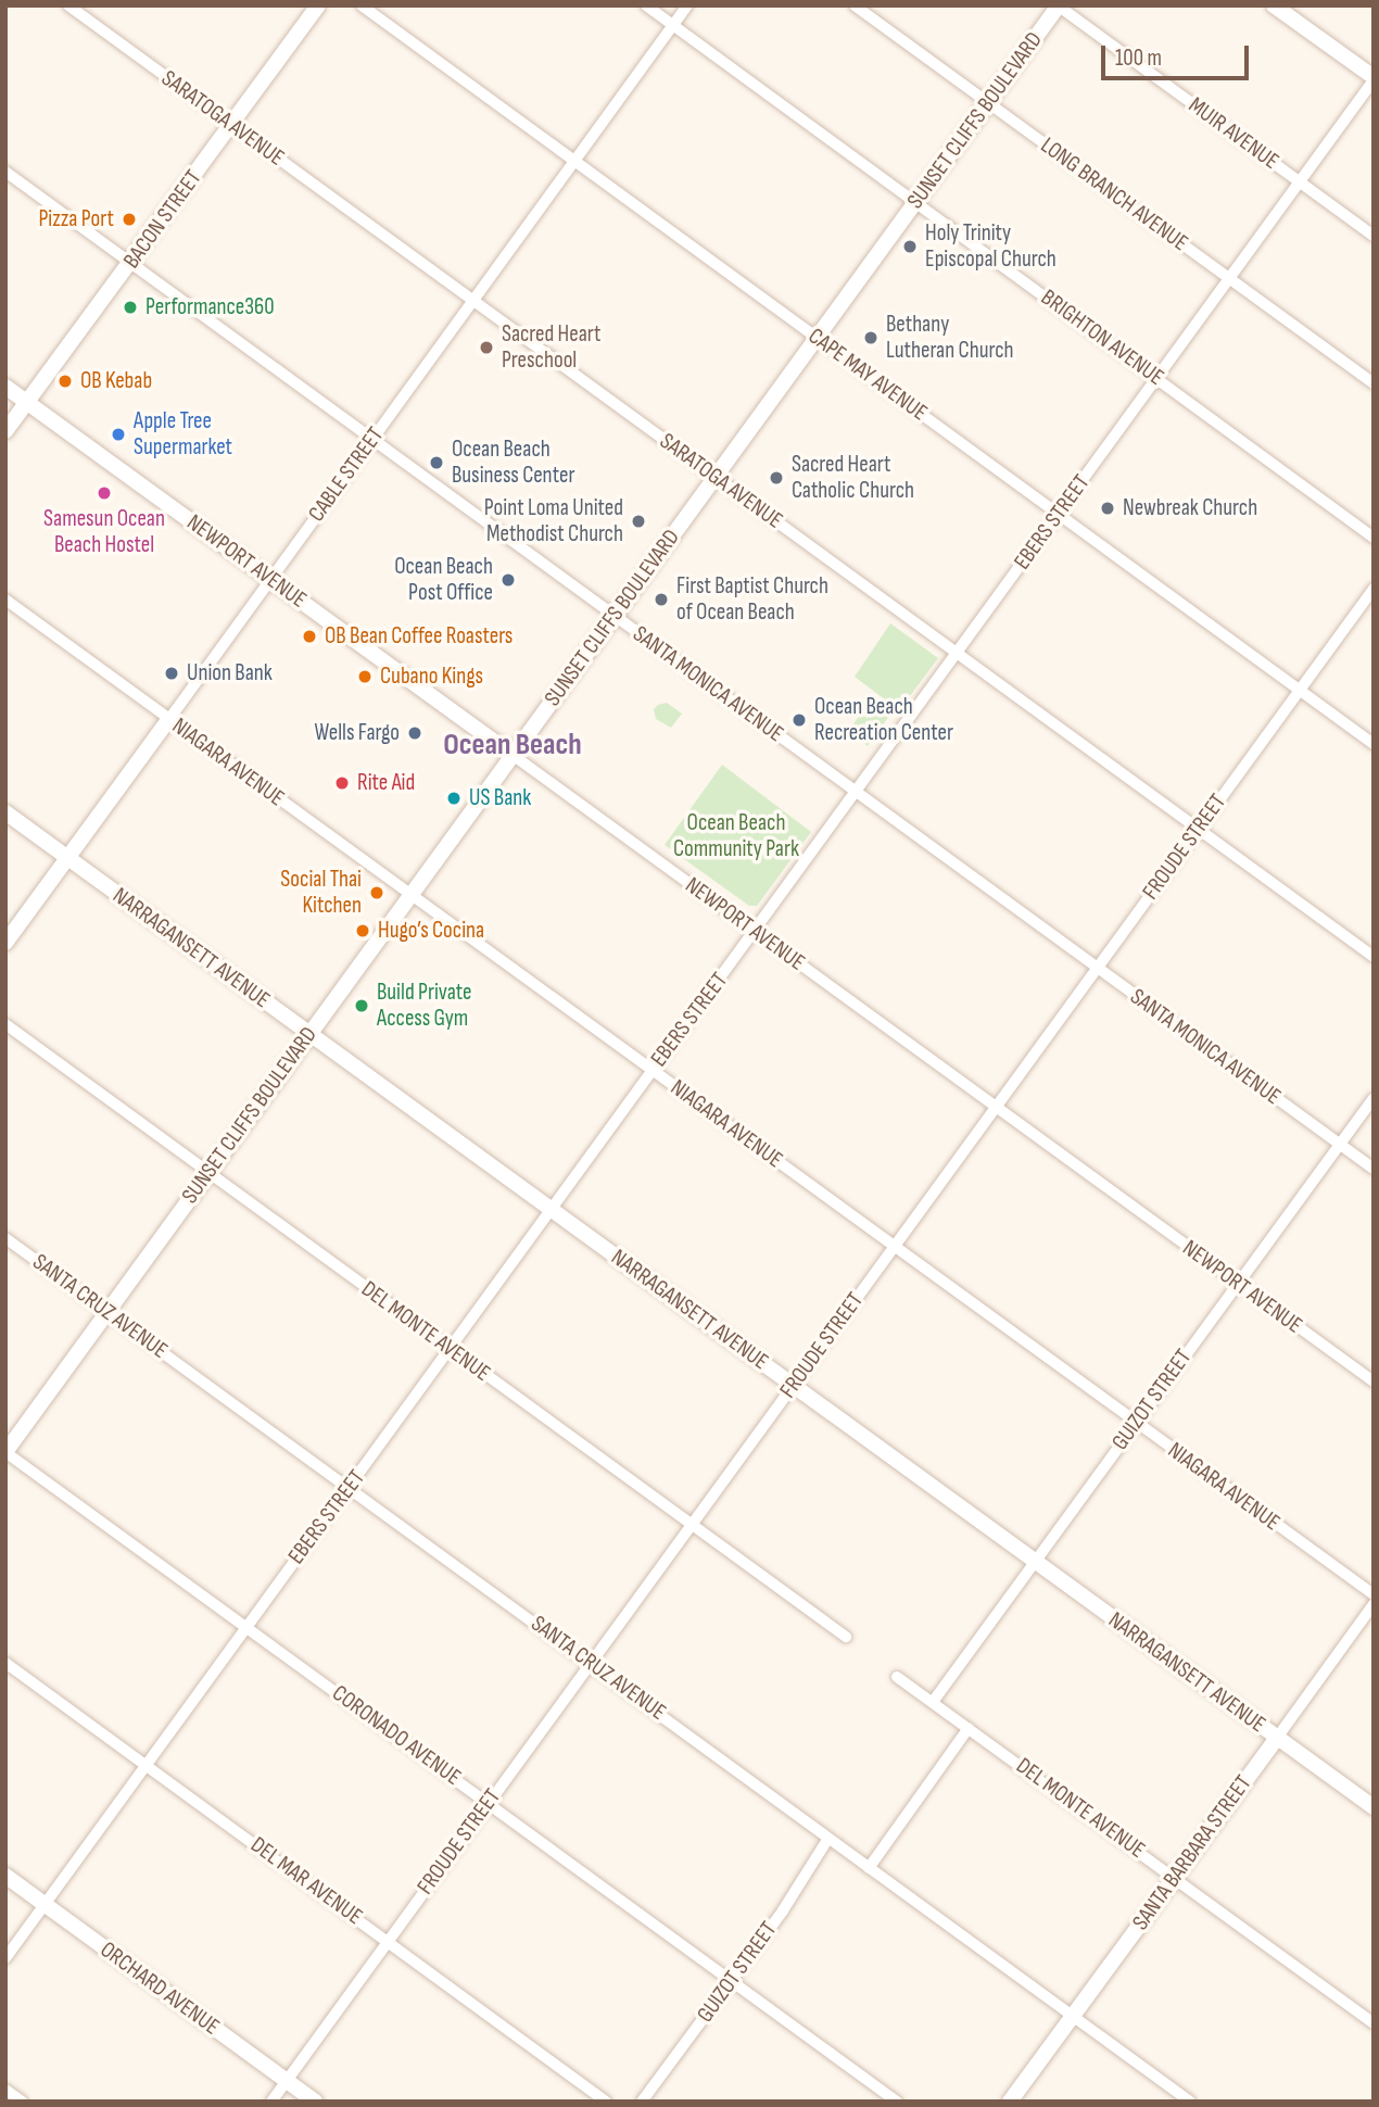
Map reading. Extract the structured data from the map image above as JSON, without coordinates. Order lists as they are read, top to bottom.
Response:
{
  "streets": {
    "street": [
      "SARATOGA AVENUE",
      "SUNSET CLIFFS BOULEVARD",
      "MUIR AVENUE",
      "LONG BRANCH AVENUE",
      "BACON STREET",
      "BRIGHTON AVENUE",
      "CAPE MAY AVENUE",
      "CABLE STREET",
      "EBERS STREET",
      "NEWPORT AVENUE",
      "SANTA MONICA AVENUE",
      "NIAGARA AVENUE",
      "FROUDE STREET",
      "NARRAGANSETT AVENUE",
      "SANTA CRUZ AVENUE",
      "DEL MONTE AVENUE",
      "GUIZOT STREET",
      "CORONADO AVENUE",
      "SANTA BARBARA STREET",
      "DEL MAR AVENUE",
      "ORCHARD AVENUE"
    ]
  },
  "crossings": [
    ["SARATOGA AVENUE", "SUNSET CLIFFS BOULEVARD"],
    ["SARATOGA AVENUE", "BACON STREET"],
    ["SARATOGA AVENUE", "CABLE STREET"],
    ["SARATOGA AVENUE", "EBERS STREET"],
    ["SARATOGA AVENUE", "FROUDE STREET"],
    ["SUNSET CLIFFS BOULEVARD", "MUIR AVENUE"],
    ["SUNSET CLIFFS BOULEVARD", "LONG BRANCH AVENUE"],
    ["SUNSET CLIFFS BOULEVARD", "BRIGHTON AVENUE"],
    ["SUNSET CLIFFS BOULEVARD", "CAPE MAY AVENUE"],
    ["SUNSET CLIFFS BOULEVARD", "NEWPORT AVENUE"],
    ["SUNSET CLIFFS BOULEVARD", "SANTA MONICA AVENUE"],
    ["SUNSET CLIFFS BOULEVARD", "NIAGARA AVENUE"],
    ["SUNSET CLIFFS BOULEVARD", "NARRAGANSETT AVENUE"],
    ["SUNSET CLIFFS BOULEVARD", "SANTA CRUZ AVENUE"],
    ["SUNSET CLIFFS BOULEVARD", "DEL MONTE AVENUE"],
    ["SUNSET CLIFFS BOULEVARD", "CORONADO AVENUE"],
    ["MUIR AVENUE", "EBERS STREET"],
    ["LONG BRANCH AVENUE", "EBERS STREET"],
    ["BACON STREET", "NEWPORT AVENUE"],
    ["BACON STREET", "SANTA MONICA AVENUE"],
    ["BRIGHTON AVENUE", "CABLE STREET"],
    ["BRIGHTON AVENUE", "EBERS STREET"],
    ["CAPE MAY AVENUE", "CABLE STREET"],
    ["CAPE MAY AVENUE", "EBERS STREET"],
    ["CAPE MAY AVENUE", "FROUDE STREET"],
    ["CABLE STREET", "NEWPORT AVENUE"],
    ["CABLE STREET", "SANTA MONICA AVENUE"],
    ["CABLE STREET", "NIAGARA AVENUE"],
    ["CABLE STREET", "NARRAGANSETT AVENUE"],
    ["EBERS STREET", "NEWPORT AVENUE"],
    ["EBERS STREET", "SANTA MONICA AVENUE"],
    ["EBERS STREET", "NIAGARA AVENUE"],
    ["EBERS STREET", "NARRAGANSETT AVENUE"],
    ["EBERS STREET", "SANTA CRUZ AVENUE"],
    ["EBERS STREET", "DEL MONTE AVENUE"],
    ["EBERS STREET", "CORONADO AVENUE"],
    ["EBERS STREET", "DEL MAR AVENUE"],
    ["EBERS STREET", "ORCHARD AVENUE"],
    ["NEWPORT AVENUE", "FROUDE STREET"],
    ["NEWPORT AVENUE", "GUIZOT STREET"],
    ["SANTA MONICA AVENUE", "FROUDE STREET"],
    ["SANTA MONICA AVENUE", "GUIZOT STREET"],
    ["NIAGARA AVENUE", "FROUDE STREET"],
    ["NIAGARA AVENUE", "GUIZOT STREET"],
    ["FROUDE STREET", "NARRAGANSETT AVENUE"],
    ["FROUDE STREET", "SANTA CRUZ AVENUE"],
    ["FROUDE STREET", "DEL MONTE AVENUE"],
    ["FROUDE STREET", "CORONADO AVENUE"],
    ["FROUDE STREET", "DEL MAR AVENUE"],
    ["FROUDE STREET", "ORCHARD AVENUE"],
    ["NARRAGANSETT AVENUE", "GUIZOT STREET"],
    ["NARRAGANSETT AVENUE", "SANTA BARBARA STREET"],
    ["SANTA CRUZ AVENUE", "GUIZOT STREET"],
    ["SANTA CRUZ AVENUE", "SANTA BARBARA STREET"],
    ["DEL MONTE AVENUE", "GUIZOT STREET"],
    ["DEL MONTE AVENUE", "SANTA BARBARA STREET"],
    ["GUIZOT STREET", "CORONADO AVENUE"]
  ],
  "districts": ["Ocean Beach"],
  "parks": ["Ocean Beach Community Park"],
  "places": [
    "Pizza Port",
    "Holy Trinity Episcopal Church",
    "Performance360",
    "Bethany Lutheran Church",
    "Sacred Heart Preschool",
    "OB Kebab",
    "Apple Tree Supermarket",
    "Ocean Beach Business Center",
    "Sacred Heart Catholic Church",
    "Samesun Ocean Beach Hostel",
    "Newbreak Church",
    "Point Loma United Methodist Church",
    "Ocean Beach Post Office",
    "First Baptist Church of Ocean Beach",
    "OB Bean Coffee Roasters",
    "Union Bank",
    "Cubano Kings",
    "Ocean Beach Recreation Center",
    "Wells Fargo",
    "Rite Aid",
    "US Bank",
    "Social Thai Kitchen",
    "Hugo’s Cocina",
    "Build Private Access Gym"
  ],
  "scale_bar": "100 m"
}
